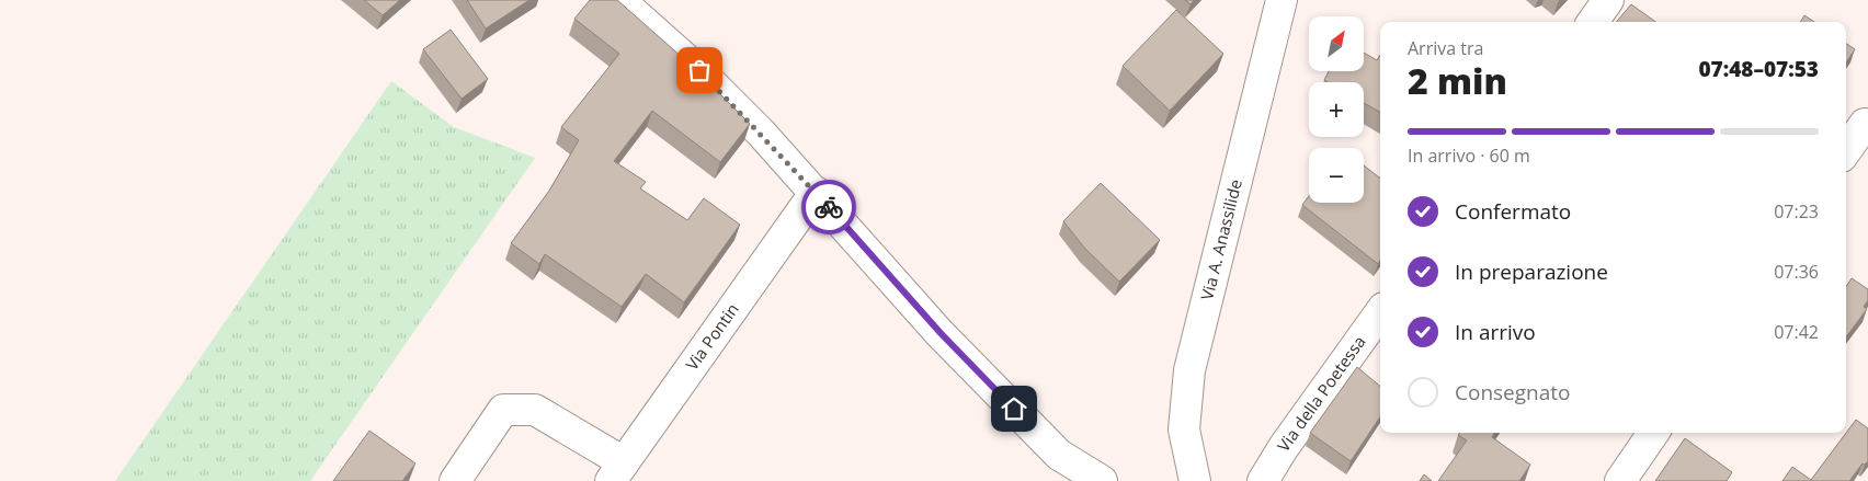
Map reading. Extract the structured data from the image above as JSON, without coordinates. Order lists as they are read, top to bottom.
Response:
{
  "streets": {
    "street": ["Via A. Anassilide", "Via Pontin", "Via della Poetessa"]
  },
  "north": "top right",
  "page": {
    "map_buttons": ["+", "−"],
    "heading": ["2 min", "Arriva tra", "07:48–07:53"],
    "bar": "In arrivo · 60 m",
    "list": [
      ["Confermato", "07:23"],
      ["In preparazione", "07:36"],
      ["In arrivo", "07:42"],
      "Consegnato"
    ]
  }
}
